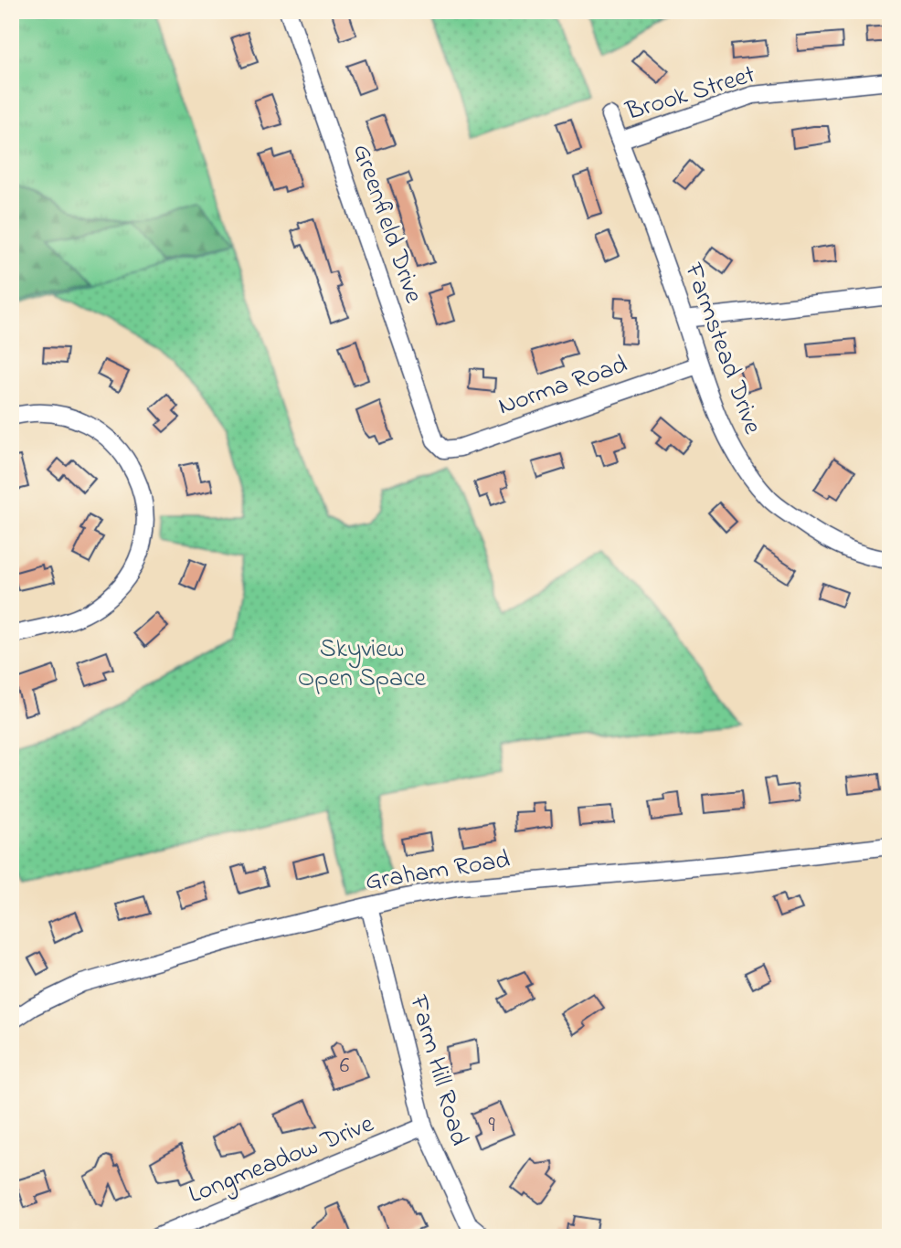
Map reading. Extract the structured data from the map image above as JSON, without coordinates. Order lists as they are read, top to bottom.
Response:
{
  "streets": {
    "street": [
      "Brook Street",
      "Greenfield Drive",
      "Farmstead Drive",
      "Norma Road",
      "Graham Road",
      "Farm Hill Road",
      "Longmeadow Drive"
    ]
  },
  "crossings": [
    ["Brook Street", "Farmstead Drive"],
    ["Greenfield Drive", "Norma Road"],
    ["Farmstead Drive", "Norma Road"],
    ["Graham Road", "Farm Hill Road"],
    ["Farm Hill Road", "Longmeadow Drive"]
  ],
  "parks": ["Skyview Open Space"],
  "house_numbers": ["6", "9"]
}
